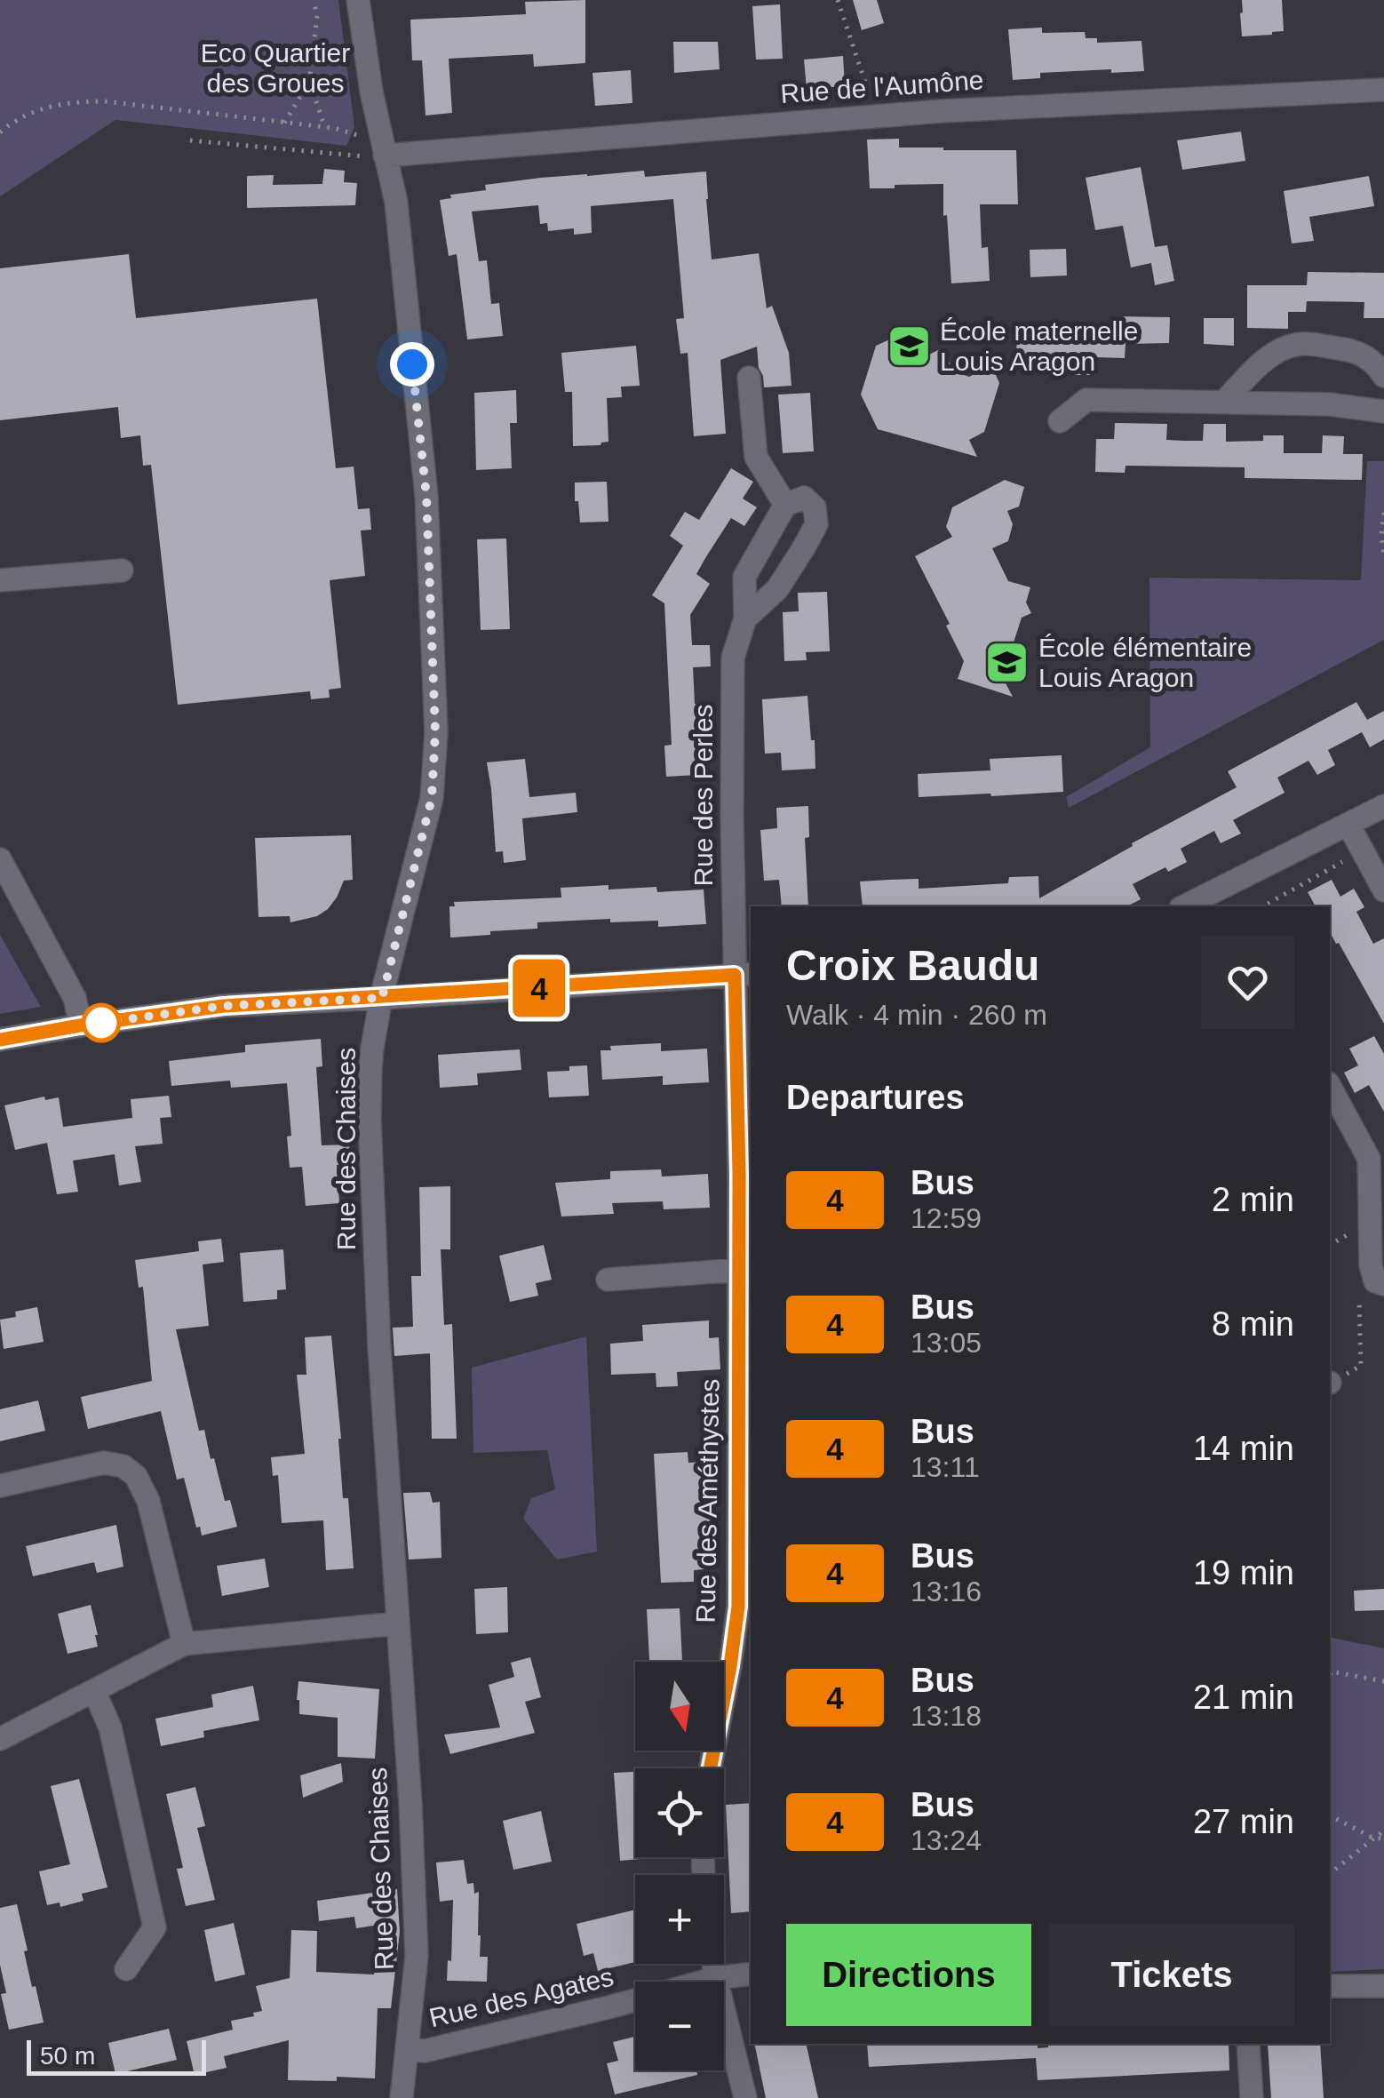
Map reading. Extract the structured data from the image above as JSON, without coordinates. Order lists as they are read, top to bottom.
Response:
{
  "streets": {
    "street": [
      "Rue de l'Aumône",
      "Rue des Perles",
      "Rue des Chaises",
      "Rue des Améthystes",
      "Rue des Agates"
    ]
  },
  "crossings": [
    ["Rue de l'Aumône", "Rue des Chaises"],
    ["Rue des Perles", "Rue des Améthystes"],
    ["Rue des Chaises", "Rue des Agates"]
  ],
  "parks": ["Eco Quartier des Groues"],
  "places": {
    "school or university": ["École maternelle Louis Aragon", "École élémentaire Louis Aragon"]
  },
  "lines": ["bus line 4"],
  "scale_bar": "50 m",
  "north": "bottom",
  "page": {
    "on_map": "4",
    "heading": [
      ["Croix Baudu", "Walk · 4 min · 260 m"],
      "Departures"
    ],
    "list": [
      {
        "mark": "4",
        "name": "Bus",
        "note": "12:59",
        "value": "2 min"
      },
      {
        "mark": "4",
        "name": "Bus",
        "note": "13:05",
        "value": "8 min"
      },
      {
        "mark": "4",
        "name": "Bus",
        "note": "13:11",
        "value": "14 min"
      },
      {
        "mark": "4",
        "name": "Bus",
        "note": "13:16",
        "value": "19 min"
      },
      {
        "mark": "4",
        "name": "Bus",
        "note": "13:18",
        "value": "21 min"
      },
      {
        "mark": "4",
        "name": "Bus",
        "note": "13:24",
        "value": "27 min"
      }
    ],
    "map_buttons": ["+", "−"],
    "buttons": ["Directions", "Tickets"],
    "scale": "50 m"
  }
}
